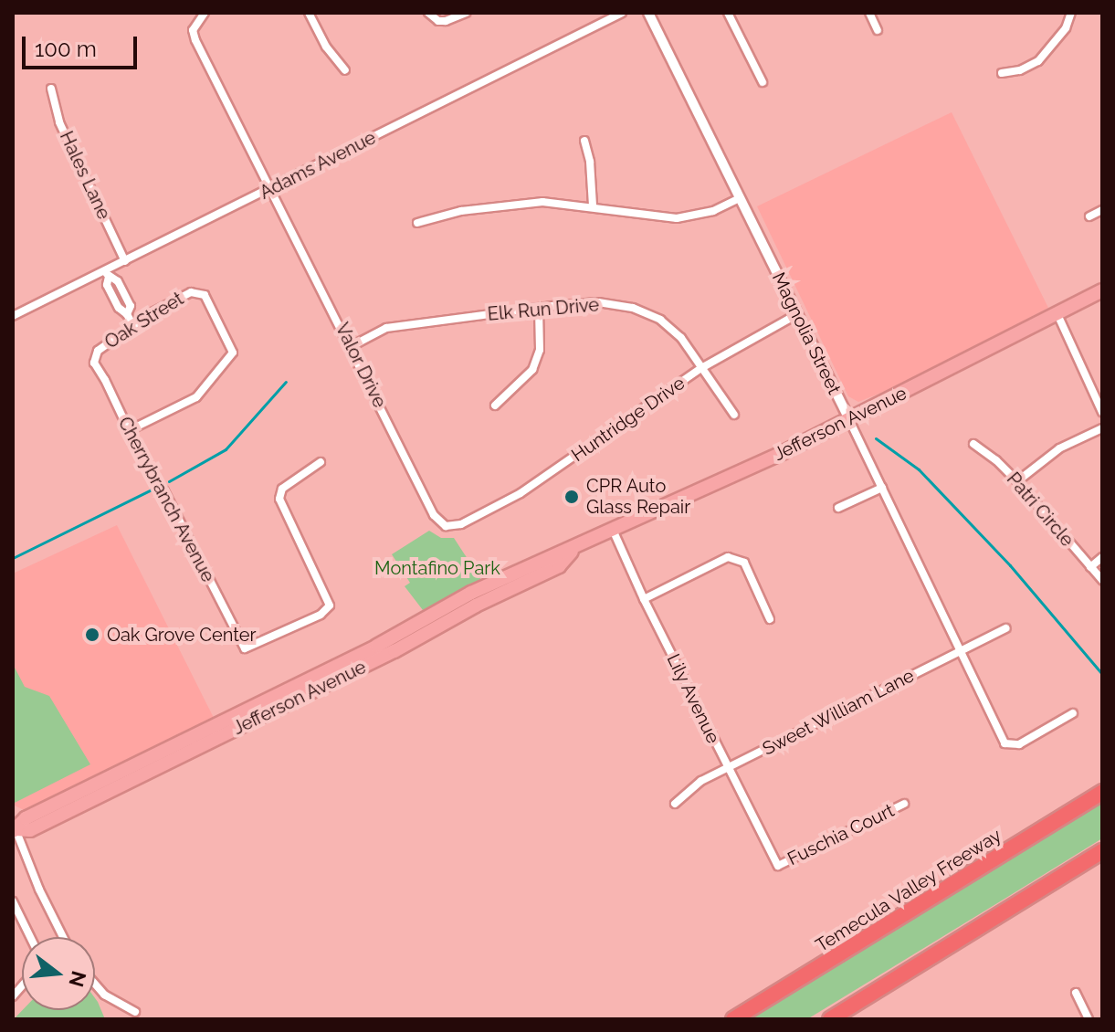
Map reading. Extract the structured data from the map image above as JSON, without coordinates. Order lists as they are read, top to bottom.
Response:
{
  "streets": {
    "highway": ["Temecula Valley Freeway"],
    "main road": ["Jefferson Avenue"],
    "street": [
      "Adams Avenue",
      "Hales Lane",
      "Elk Run Drive",
      "Oak Street",
      "Magnolia Street",
      "Valor Drive",
      "Huntridge Drive",
      "Cherrybranch Avenue",
      "Patri Circle",
      "Lily Avenue",
      "Sweet William Lane",
      "Fuschia Court"
    ]
  },
  "crossings": [
    ["Adams Avenue", "Hales Lane"],
    ["Adams Avenue", "Valor Drive"],
    ["Elk Run Drive", "Valor Drive"],
    ["Elk Run Drive", "Huntridge Drive"],
    ["Oak Street", "Cherrybranch Avenue"],
    ["Magnolia Street", "Huntridge Drive"],
    ["Magnolia Street", "Jefferson Avenue"],
    ["Magnolia Street", "Sweet William Lane"],
    ["Valor Drive", "Huntridge Drive"],
    ["Jefferson Avenue", "Lily Avenue"],
    ["Lily Avenue", "Sweet William Lane"],
    ["Lily Avenue", "Fuschia Court"]
  ],
  "parks": ["Montafino Park"],
  "places": ["CPR Auto Glass Repair", "Oak Grove Center"],
  "scale_bar": "100 m",
  "north": "right"
}
